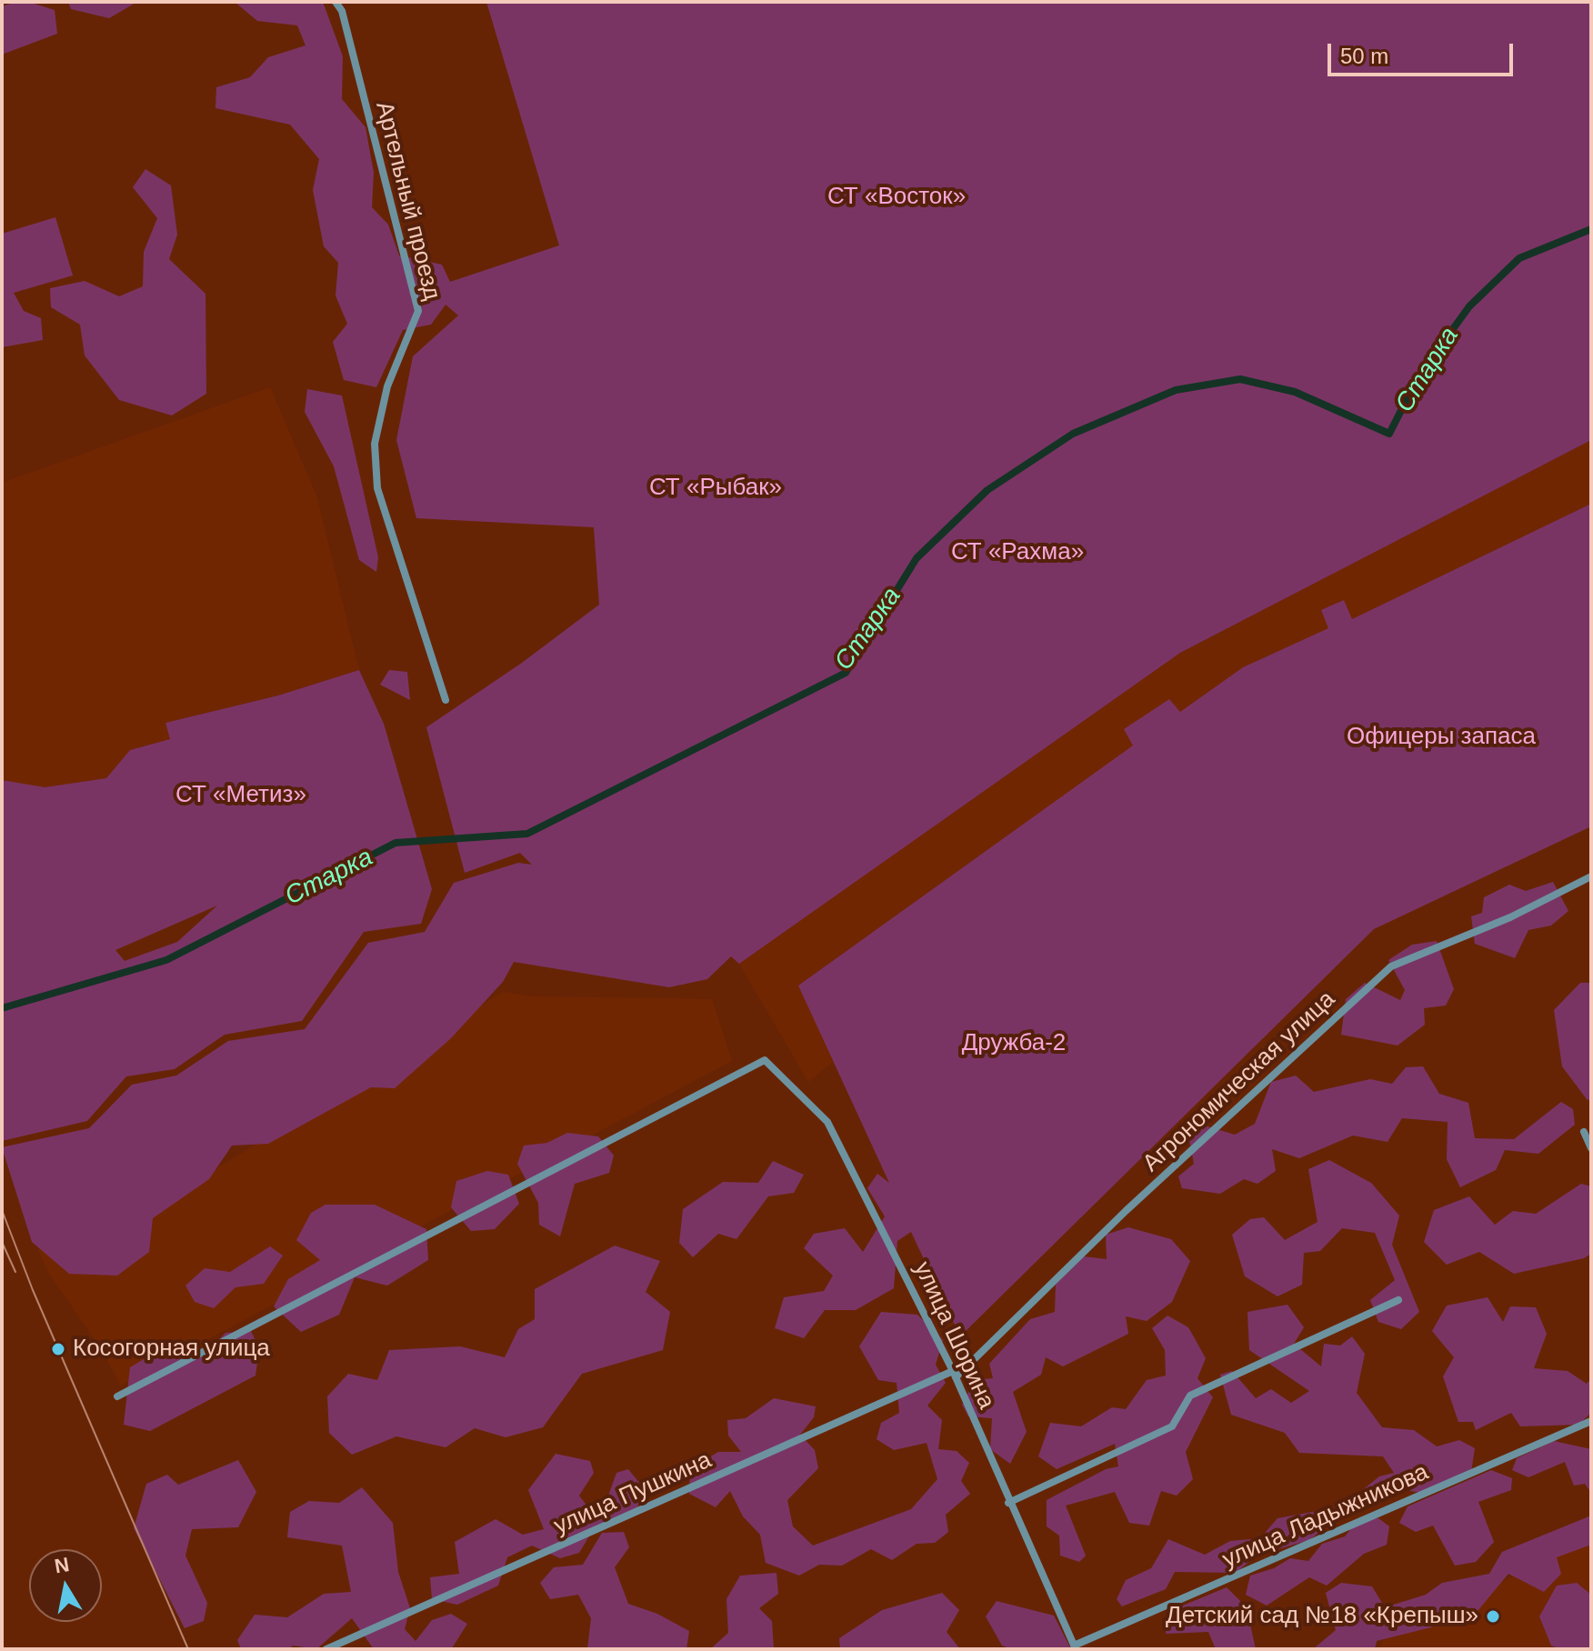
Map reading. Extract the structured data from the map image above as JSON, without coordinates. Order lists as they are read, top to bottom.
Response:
{
  "streets": {
    "street": [
      "Артельный проезд",
      "Агрономическая улица",
      "улица Шорина",
      "улица Пушкина",
      "улица Ладыжникова"
    ]
  },
  "crossings": [
    ["Агрономическая улица", "улица Шорина"],
    ["Агрономическая улица", "улица Пушкина"],
    ["улица Шорина", "улица Пушкина"],
    ["улица Шорина", "улица Ладыжникова"]
  ],
  "water": ["Старка"],
  "parks": [
    "СТ «Восток»",
    "СТ «Рыбак»",
    "СТ «Рахма»",
    "Офицеры запаса",
    "СТ «Метиз»",
    "Дружба-2"
  ],
  "places": ["Косогорная улица", "Детский сад №18 «Крепыш»"],
  "scale_bar": "50 m",
  "north": "top"
}
